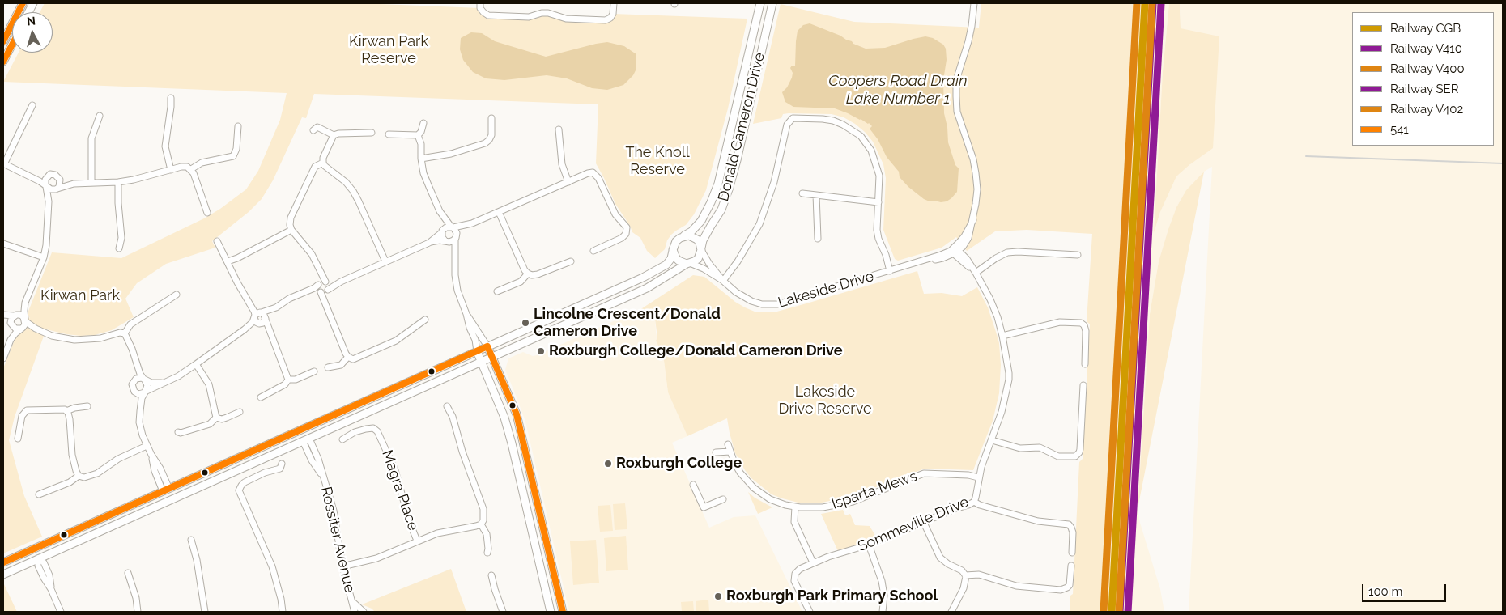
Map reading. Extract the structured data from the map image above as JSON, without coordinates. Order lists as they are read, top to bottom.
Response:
{
  "streets": {
    "street": [
      "Donald Cameron Drive",
      "Lakeside Drive",
      "Magra Place",
      "Isparta Mews",
      "Sommeville Drive",
      "Rossiter Avenue"
    ]
  },
  "crossings": [
    ["Donald Cameron Drive", "Lakeside Drive"],
    ["Lakeside Drive", "Sommeville Drive"],
    ["Isparta Mews", "Sommeville Drive"]
  ],
  "water": ["Coopers Road Drain Lake Number 1"],
  "parks": [
    "Kirwan Park Reserve",
    "The Knoll Reserve",
    "Kirwan Park",
    "Lakeside Drive Reserve"
  ],
  "places": [
    "Lincolne Crescent/Donald Cameron Drive",
    "Roxburgh College/Donald Cameron Drive",
    "Roxburgh College",
    "Roxburgh Park Primary School"
  ],
  "lines": [
    "rail line CGB",
    "rail line V400",
    "rail line V402",
    "transit line 541",
    "rail line V410",
    "rail line SER"
  ],
  "legend": [
    "Railway CGB",
    "Railway V410",
    "Railway V400",
    "Railway SER",
    "Railway V402",
    "541"
  ],
  "scale_bar": "100 m",
  "north": "top"
}
